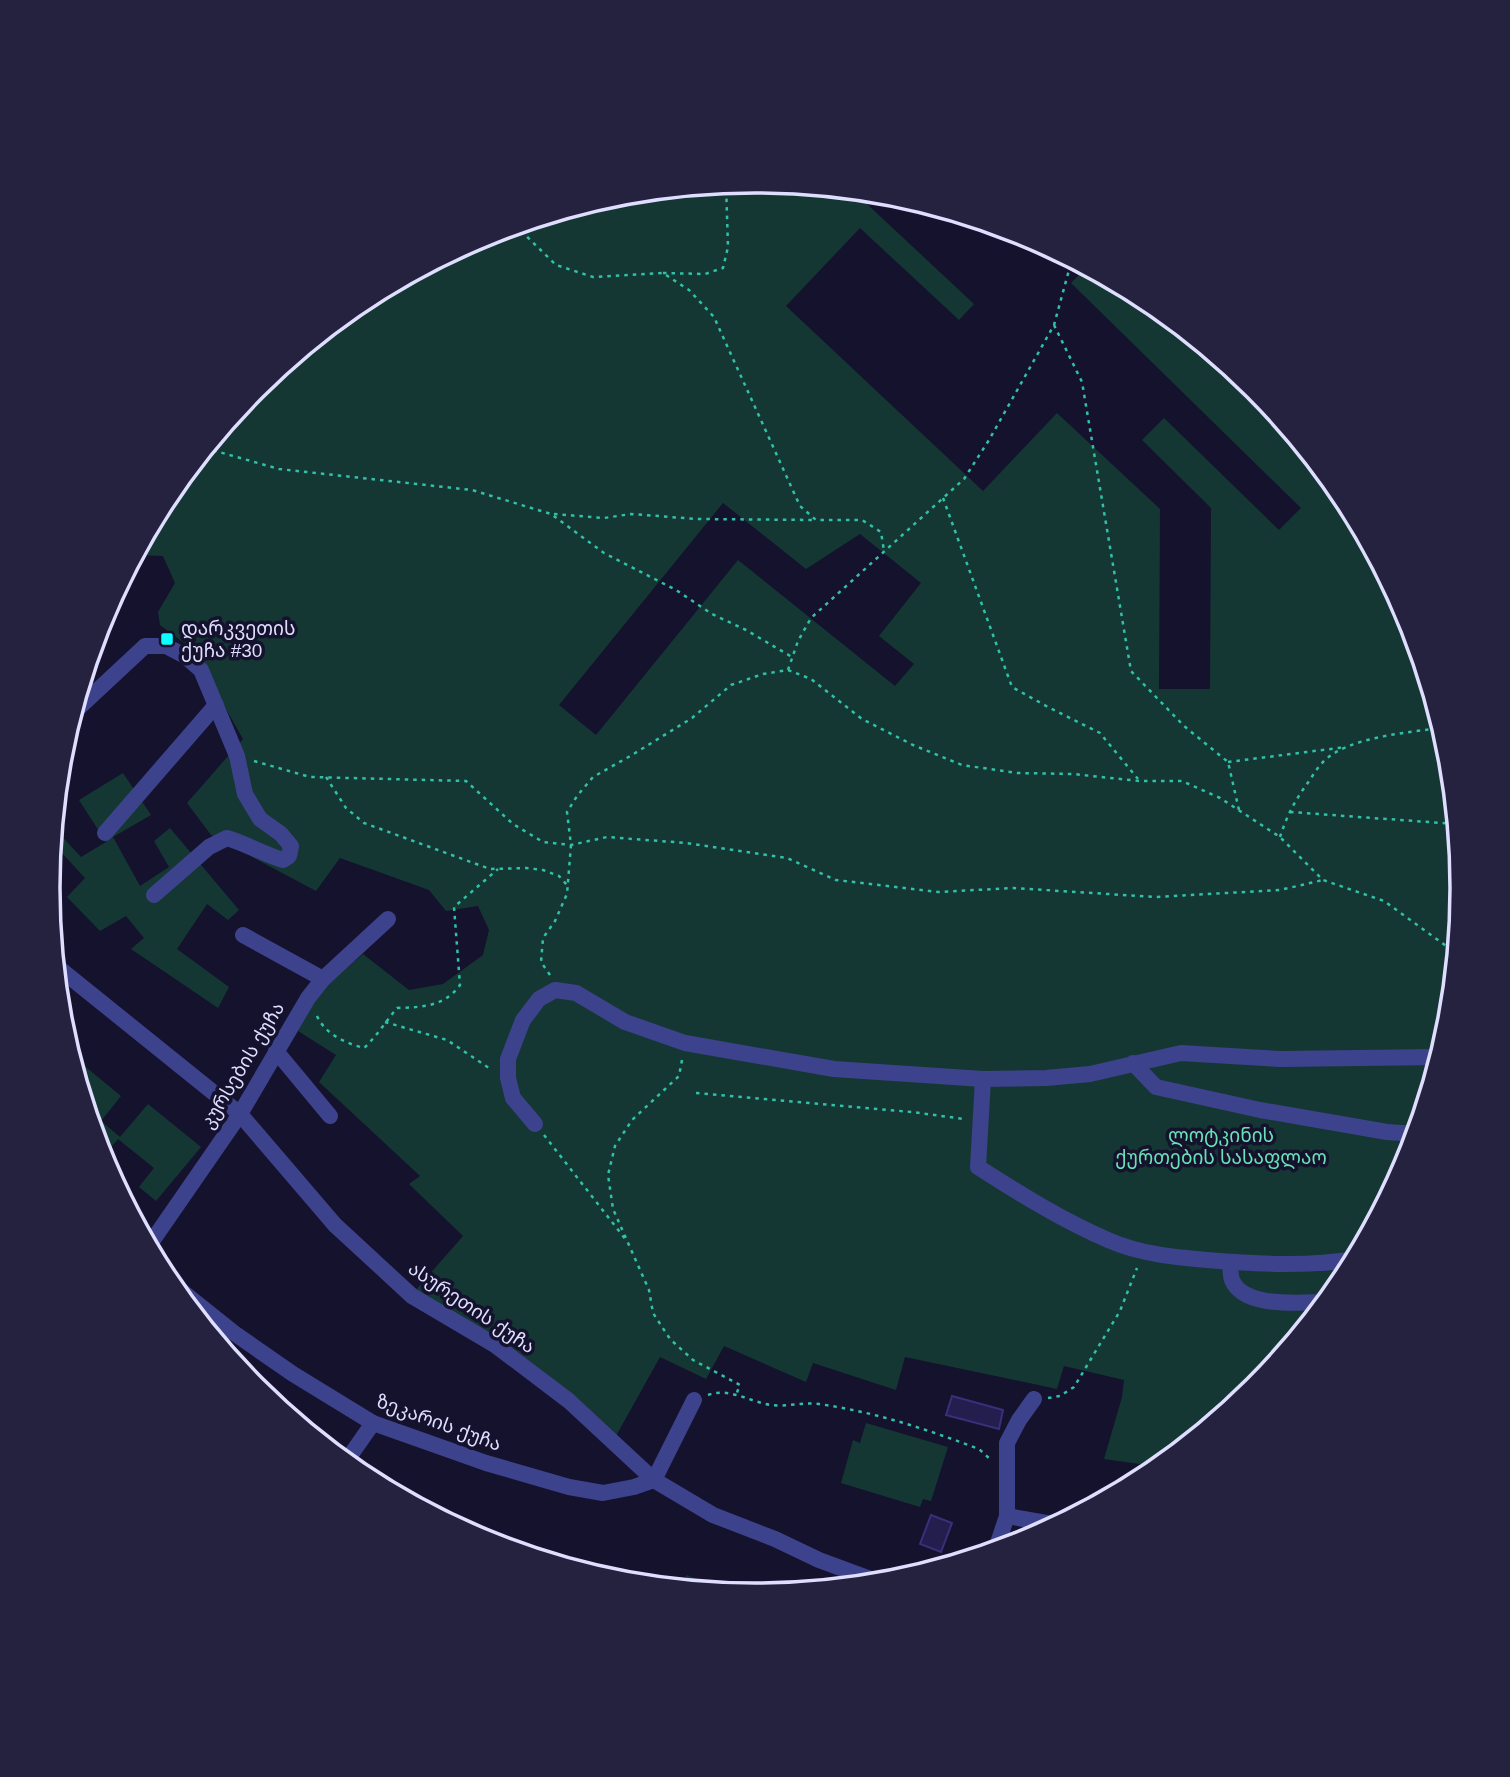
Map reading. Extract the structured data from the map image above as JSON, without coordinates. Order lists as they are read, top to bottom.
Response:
{
  "streets": {
    "street": ["კურსების ქუჩა", "ასურეთის ქუჩა", "ზეკარის ქუჩა"]
  },
  "crossings": [
    ["კურსების ქუჩა", "ასურეთის ქუჩა"],
    ["ასურეთის ქუჩა", "ზეკარის ქუჩა"]
  ],
  "parks": ["ლოტკინის ქურთების სასაფლაო"],
  "places": {
    "transit": ["დარკვეთის ქუჩა #30"]
  }
}
